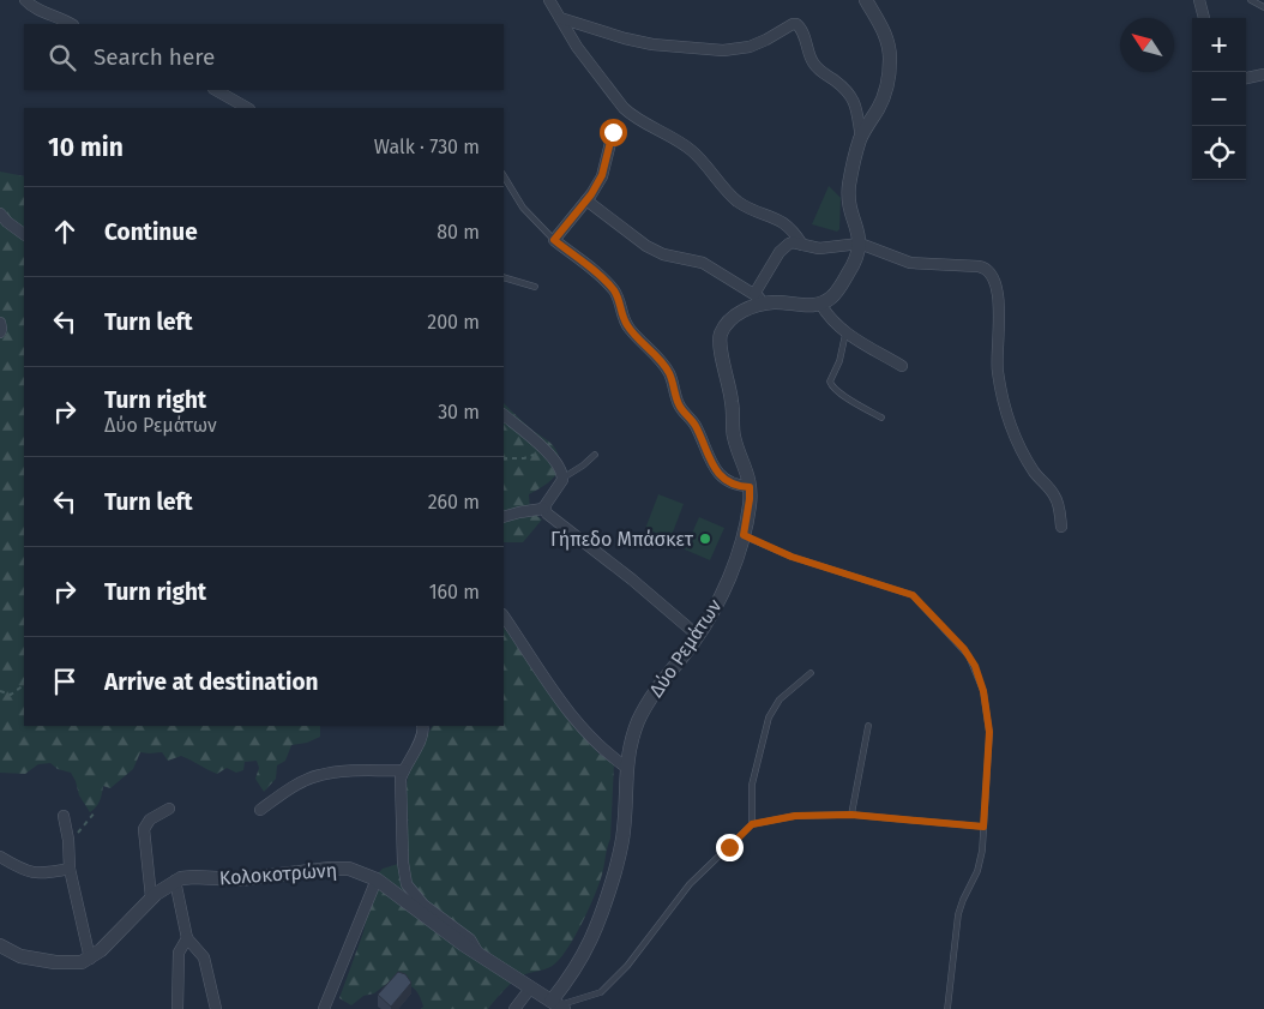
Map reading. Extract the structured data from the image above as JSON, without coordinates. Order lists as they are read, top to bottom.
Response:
{
  "streets": {
    "street": ["Δύο Ρεμάτων", "Κολοκοτρώνη"]
  },
  "crossings": [
    ["Δύο Ρεμάτων", "Κολοκοτρώνη"]
  ],
  "places": ["Γήπεδο Μπάσκετ"],
  "north": "top left",
  "page": {
    "map_buttons": ["+", "−"],
    "search": "Search here",
    "heading": ["10 min", "Walk · 730 m"],
    "list": [
      ["Continue", "80 m"],
      ["Turn left", "200 m"],
      ["Turn right", "Δύο Ρεμάτων", "30 m"],
      ["Turn left", "260 m"],
      ["Turn right", "160 m"],
      "Arrive at destination"
    ]
  }
}
